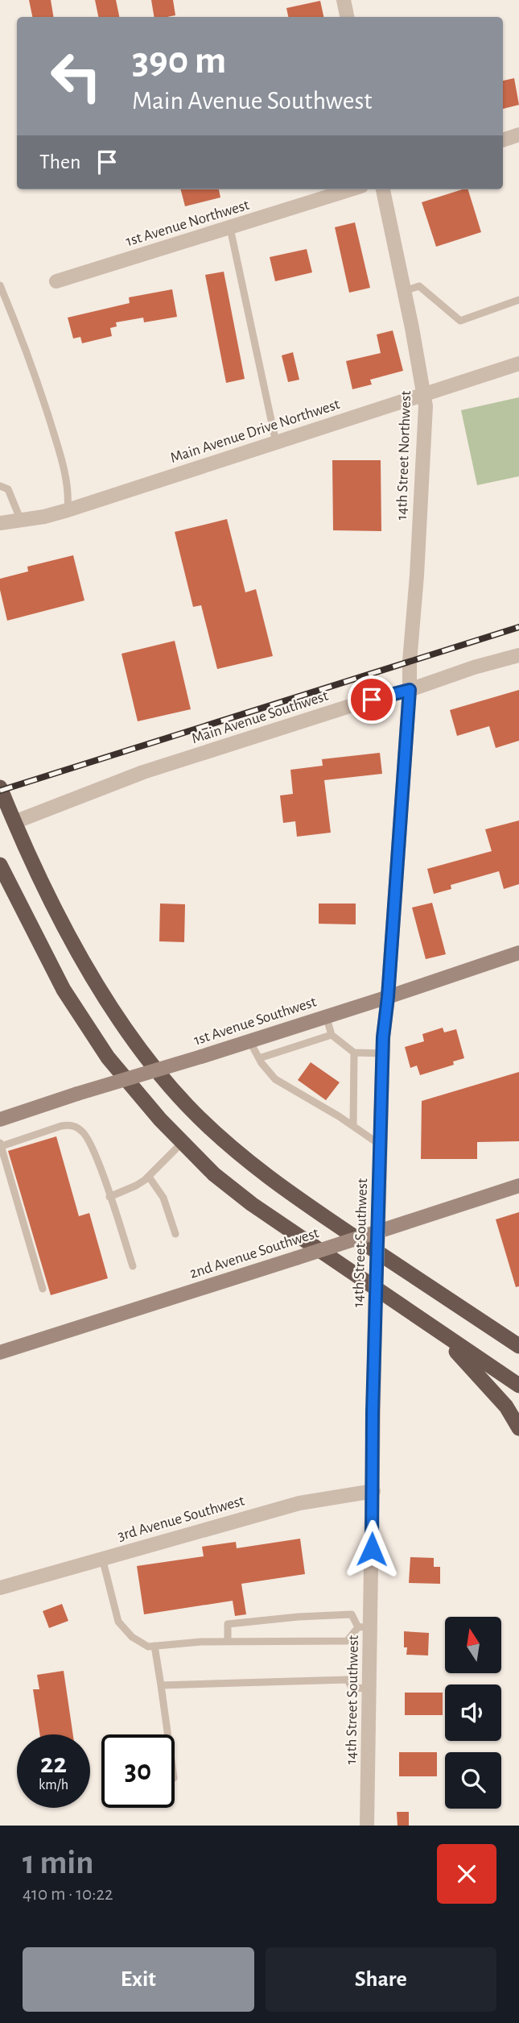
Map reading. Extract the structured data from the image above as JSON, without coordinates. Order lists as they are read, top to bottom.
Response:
{
  "streets": {
    "main road": ["1st Avenue Southwest", "2nd Avenue Southwest"],
    "street": [
      "1st Avenue Northwest",
      "Main Avenue Drive Northwest",
      "14th Street Northwest",
      "Main Avenue Southwest",
      "14th Street Southwest",
      "3rd Avenue Southwest"
    ]
  },
  "crossings": [
    ["Main Avenue Drive Northwest", "14th Street Northwest"],
    ["14th Street Northwest", "14th Street Southwest"],
    ["Main Avenue Southwest", "14th Street Southwest"],
    ["1st Avenue Southwest", "14th Street Southwest"],
    ["14th Street Southwest", "2nd Avenue Southwest"],
    ["14th Street Southwest", "3rd Avenue Southwest"]
  ],
  "north": "top",
  "page": {
    "turn": ["390 m", "Main Avenue Southwest"],
    "then": "Then",
    "speed": "22 km/h",
    "limit": "30",
    "heading": ["1 min", "410 m · 10:22"],
    "buttons": ["Exit", "Share"]
  }
}
